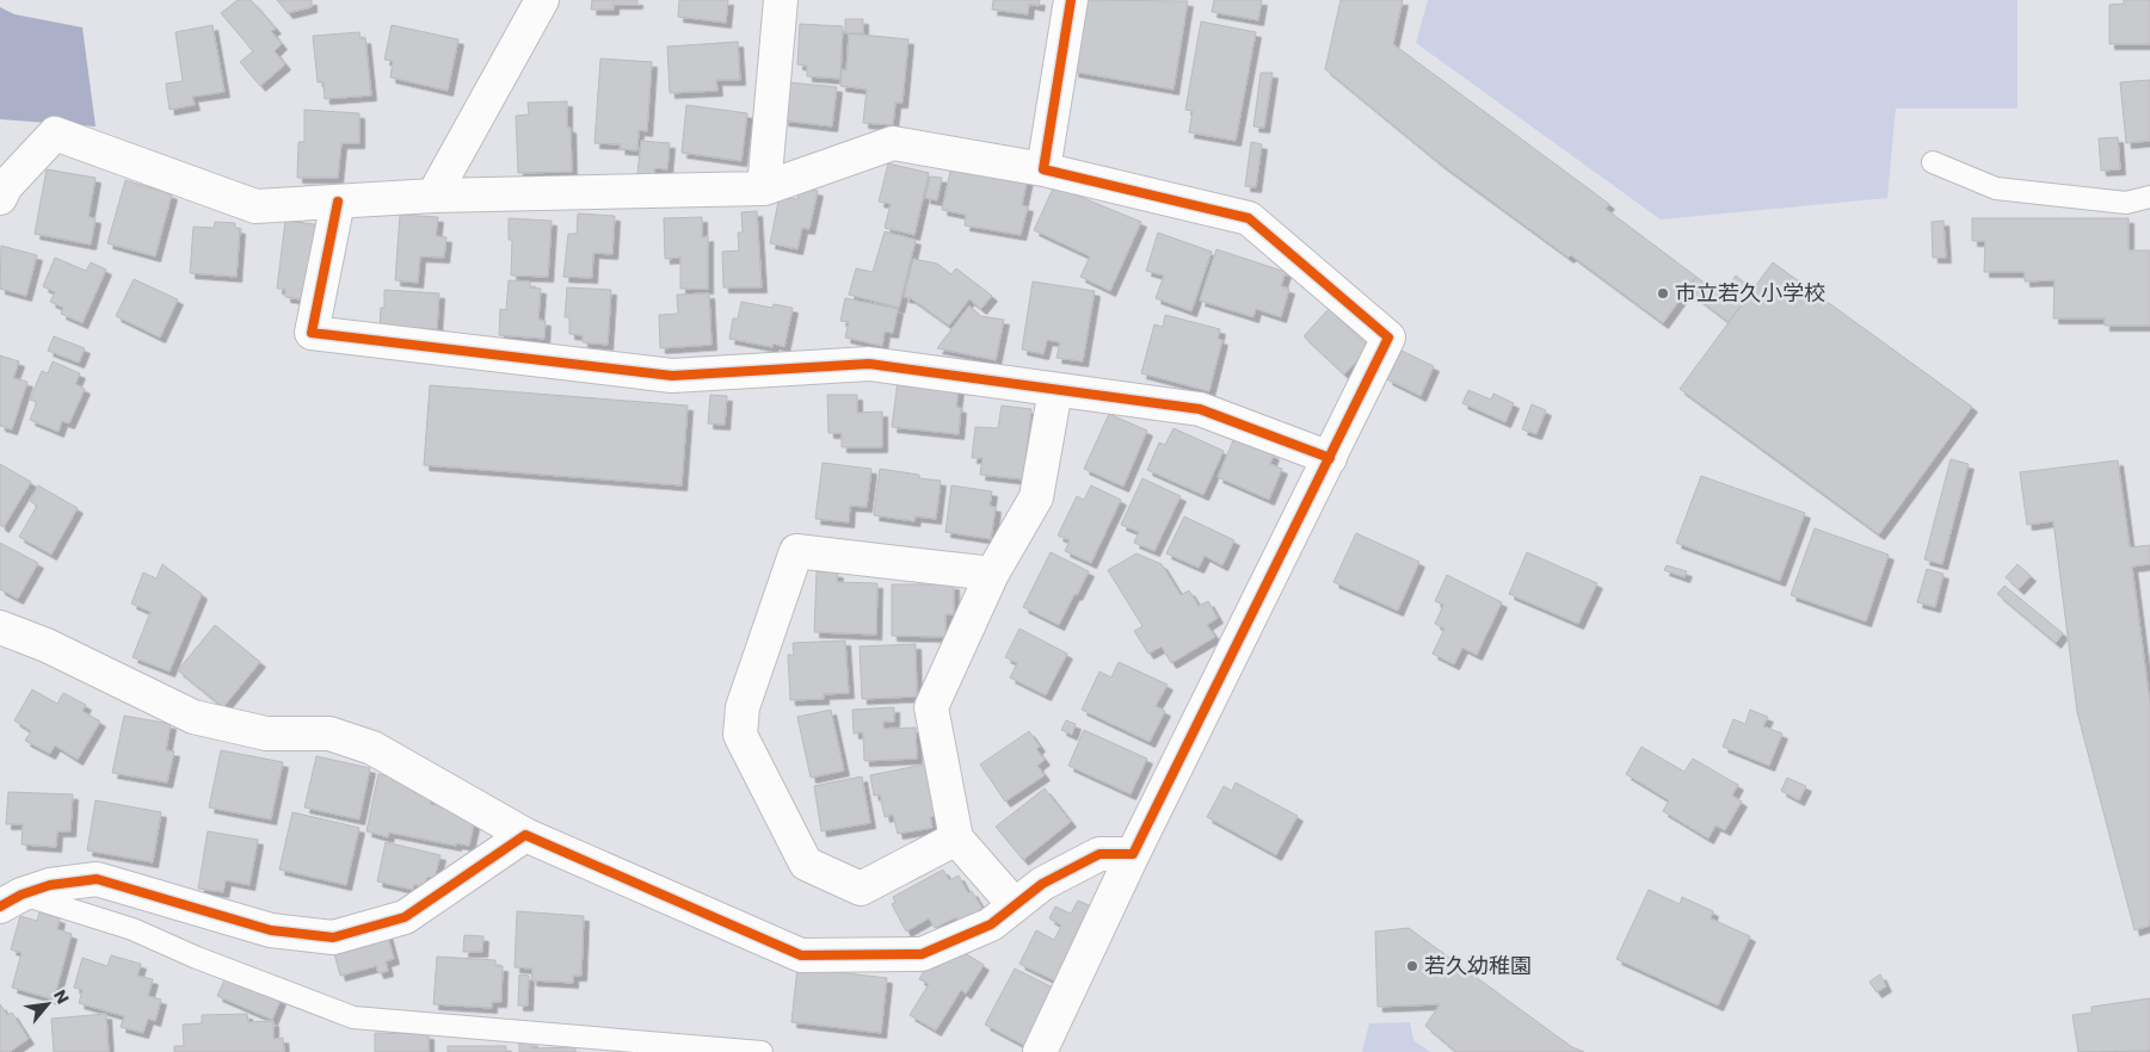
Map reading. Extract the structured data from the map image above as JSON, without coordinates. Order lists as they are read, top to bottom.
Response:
{
  "places": ["市立若久小学校", "若久幼稚園"],
  "north": "top right"
}
